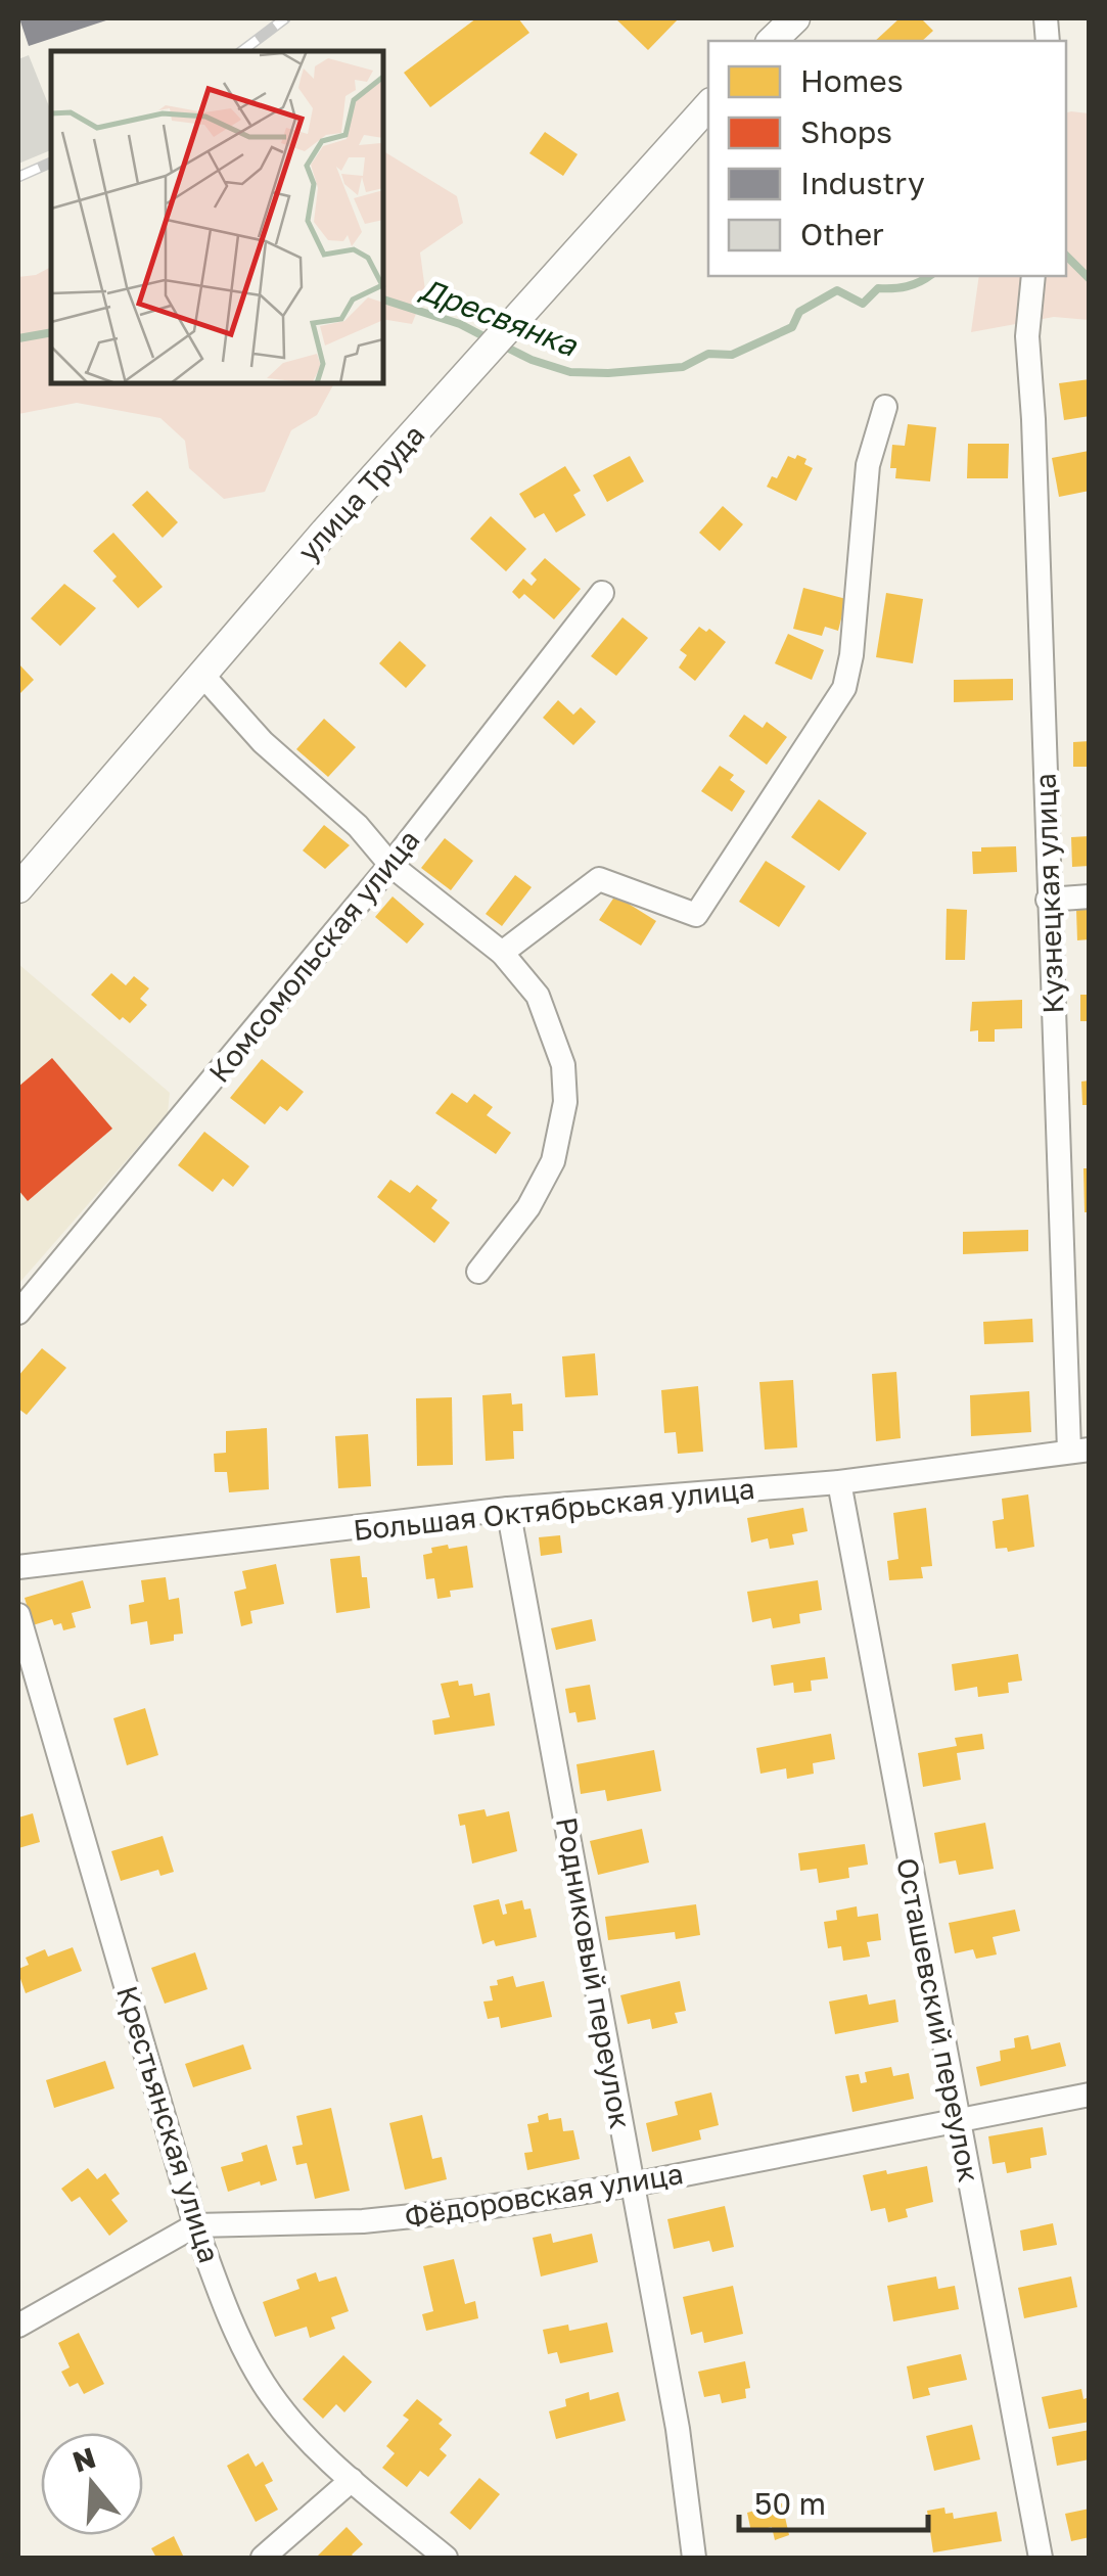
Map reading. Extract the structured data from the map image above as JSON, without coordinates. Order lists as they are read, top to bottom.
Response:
{
  "streets": {
    "street": [
      "улица Труда",
      "Кузнецкая улица",
      "Комсомольская улица",
      "Большая Октябрьская улица",
      "Родниковый переулок",
      "Осташевский переулок",
      "Крестьянская улица",
      "Фёдоровская улица"
    ]
  },
  "crossings": [
    ["Кузнецкая улица", "Большая Октябрьская улица"],
    ["Большая Октябрьская улица", "Родниковый переулок"],
    ["Большая Октябрьская улица", "Осташевский переулок"],
    ["Родниковый переулок", "Фёдоровская улица"],
    ["Осташевский переулок", "Фёдоровская улица"],
    ["Крестьянская улица", "Фёдоровская улица"]
  ],
  "water": ["Дресвянка"],
  "legend": [
    "Homes",
    "Shops",
    "Industry",
    "Other"
  ],
  "scale_bar": "50 m",
  "north": "top"
}
